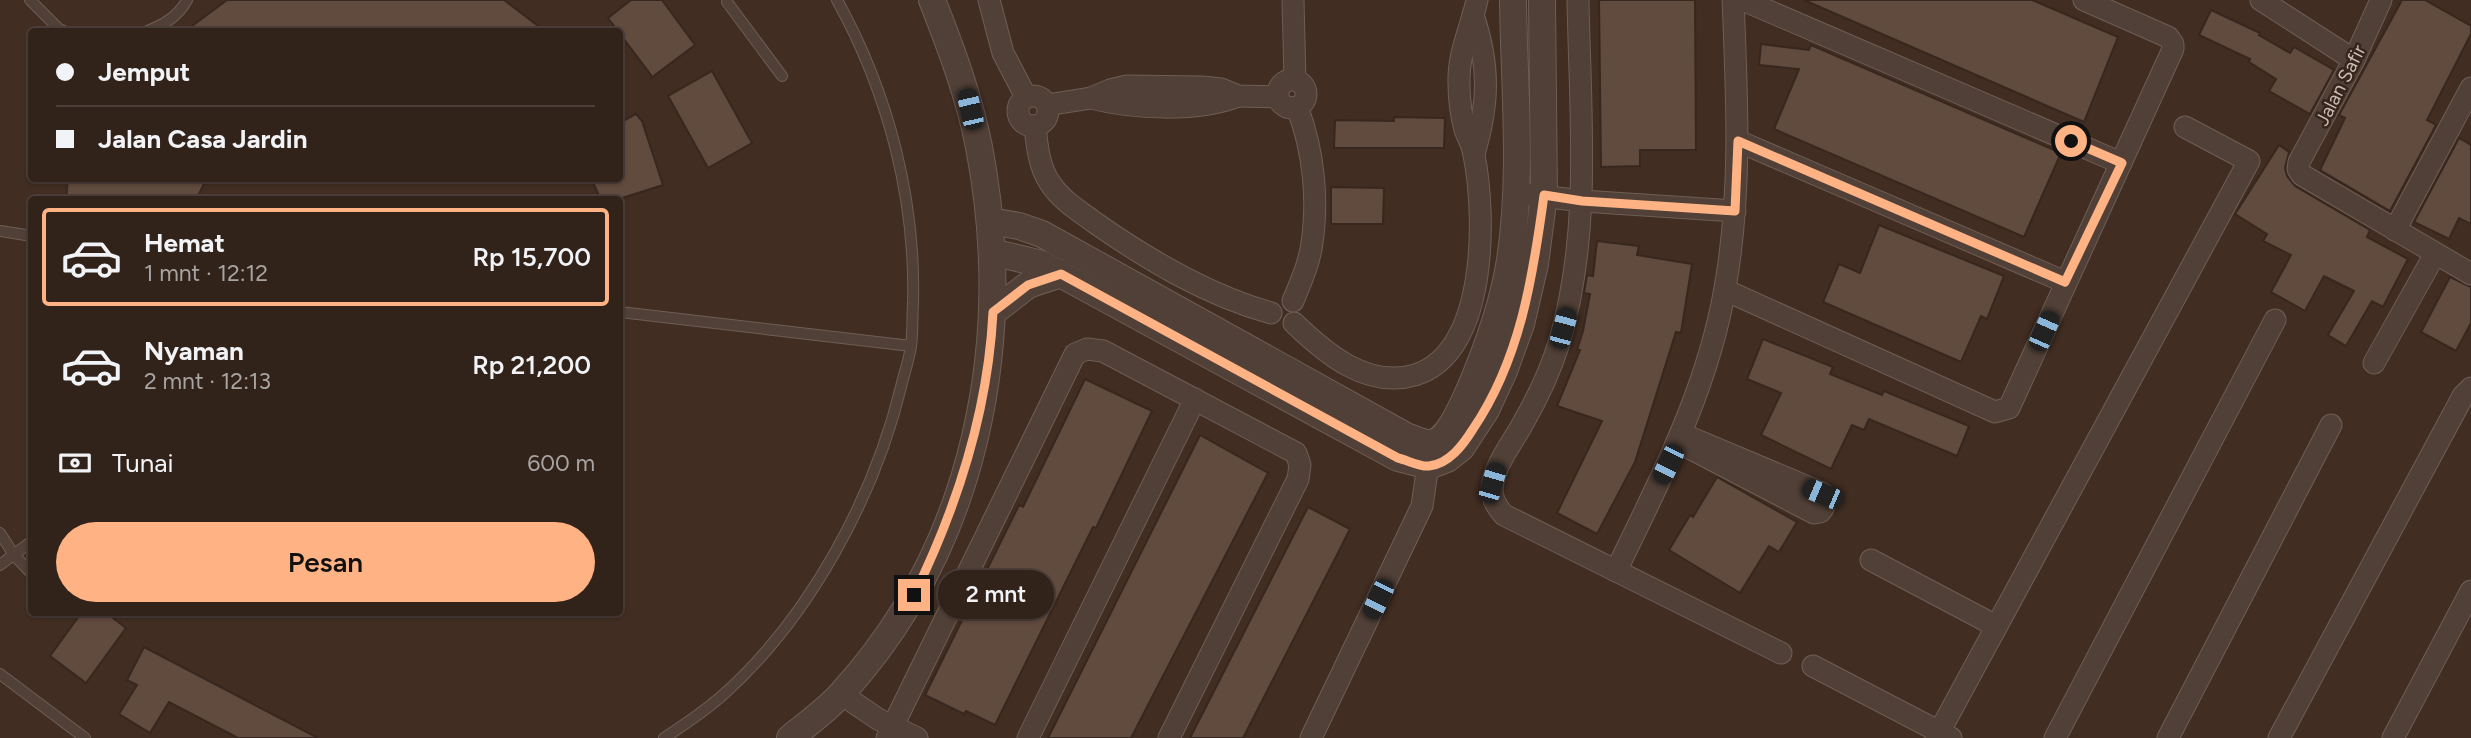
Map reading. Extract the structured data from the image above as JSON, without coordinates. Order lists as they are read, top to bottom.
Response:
{
  "streets": {
    "street": ["Jalan Safir"]
  },
  "page": {
    "banner": ["Jemput", "Jalan Casa Jardin"],
    "list": [
      {
        "name": "Hemat",
        "note": "1 mnt · 12:12",
        "value": "Rp 15,700"
      },
      {
        "name": "Nyaman",
        "note": "2 mnt · 12:13",
        "value": "Rp 21,200"
      }
    ],
    "pay": ["Tunai", "600 m"],
    "buttons": "Pesan",
    "bubble": "2 mnt"
  }
}
